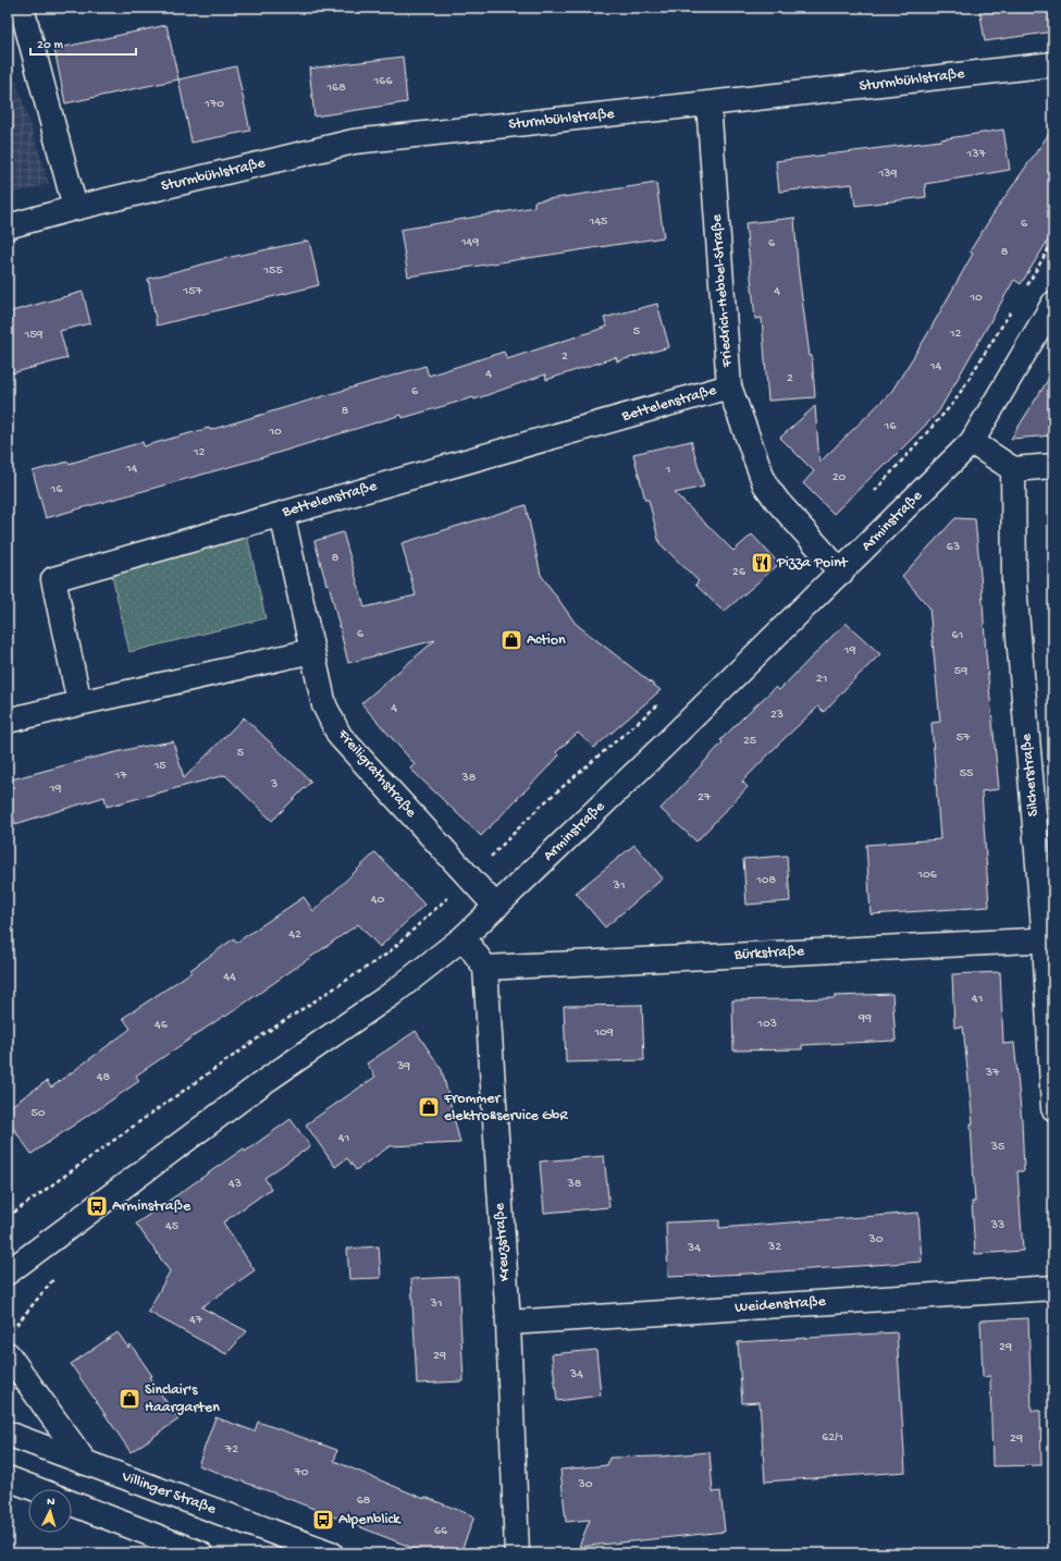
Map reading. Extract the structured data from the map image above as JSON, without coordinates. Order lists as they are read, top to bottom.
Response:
{
  "streets": {
    "street": [
      "Sturmbühlstraße",
      "Friedrich-Hebbel-Straße",
      "Bettelenstraße",
      "Arminstraße",
      "Freiligrathstraße",
      "Silcherstraße",
      "Bürkstraße",
      "Kreuzstraße",
      "Weidenstraße",
      "Villinger Straße"
    ]
  },
  "crossings": [
    ["Sturmbühlstraße", "Friedrich-Hebbel-Straße"],
    ["Friedrich-Hebbel-Straße", "Bettelenstraße"],
    ["Friedrich-Hebbel-Straße", "Arminstraße"],
    ["Bettelenstraße", "Freiligrathstraße"],
    ["Arminstraße", "Freiligrathstraße"],
    ["Silcherstraße", "Bürkstraße"],
    ["Bürkstraße", "Kreuzstraße"],
    ["Kreuzstraße", "Weidenstraße"]
  ],
  "places": {
    "restaurant": ["Pizza Point"],
    "shop": ["Action", "Frommer elektro&service GbR", "Sinclair's Haargarten"],
    "bus stop": ["Arminstraße", "Alpenblick"]
  },
  "house_numbers": [
    "166",
    "168",
    "170",
    "137",
    "139",
    "145",
    "6",
    "149",
    "6",
    "8",
    "155",
    "157",
    "4",
    "10",
    "5",
    "12",
    "159",
    "2",
    "14",
    "4",
    "2",
    "6",
    "8",
    "16",
    "10",
    "12",
    "14",
    "1",
    "20",
    "16",
    "63",
    "8",
    "26",
    "6",
    "61",
    "19",
    "59",
    "21",
    "4",
    "23",
    "57",
    "25",
    "5",
    "15",
    "55",
    "17",
    "38",
    "3",
    "19",
    "27",
    "106",
    "108",
    "31",
    "40",
    "42",
    "44",
    "41",
    "99",
    "103",
    "46",
    "109",
    "39",
    "37",
    "48",
    "50",
    "41",
    "35",
    "43",
    "38",
    "33",
    "45",
    "30",
    "32",
    "34",
    "31",
    "47",
    "29",
    "29",
    "34",
    "62/1",
    "29",
    "72",
    "70",
    "30",
    "68",
    "66"
  ],
  "scale_bar": "20 m",
  "north": "top"
}
